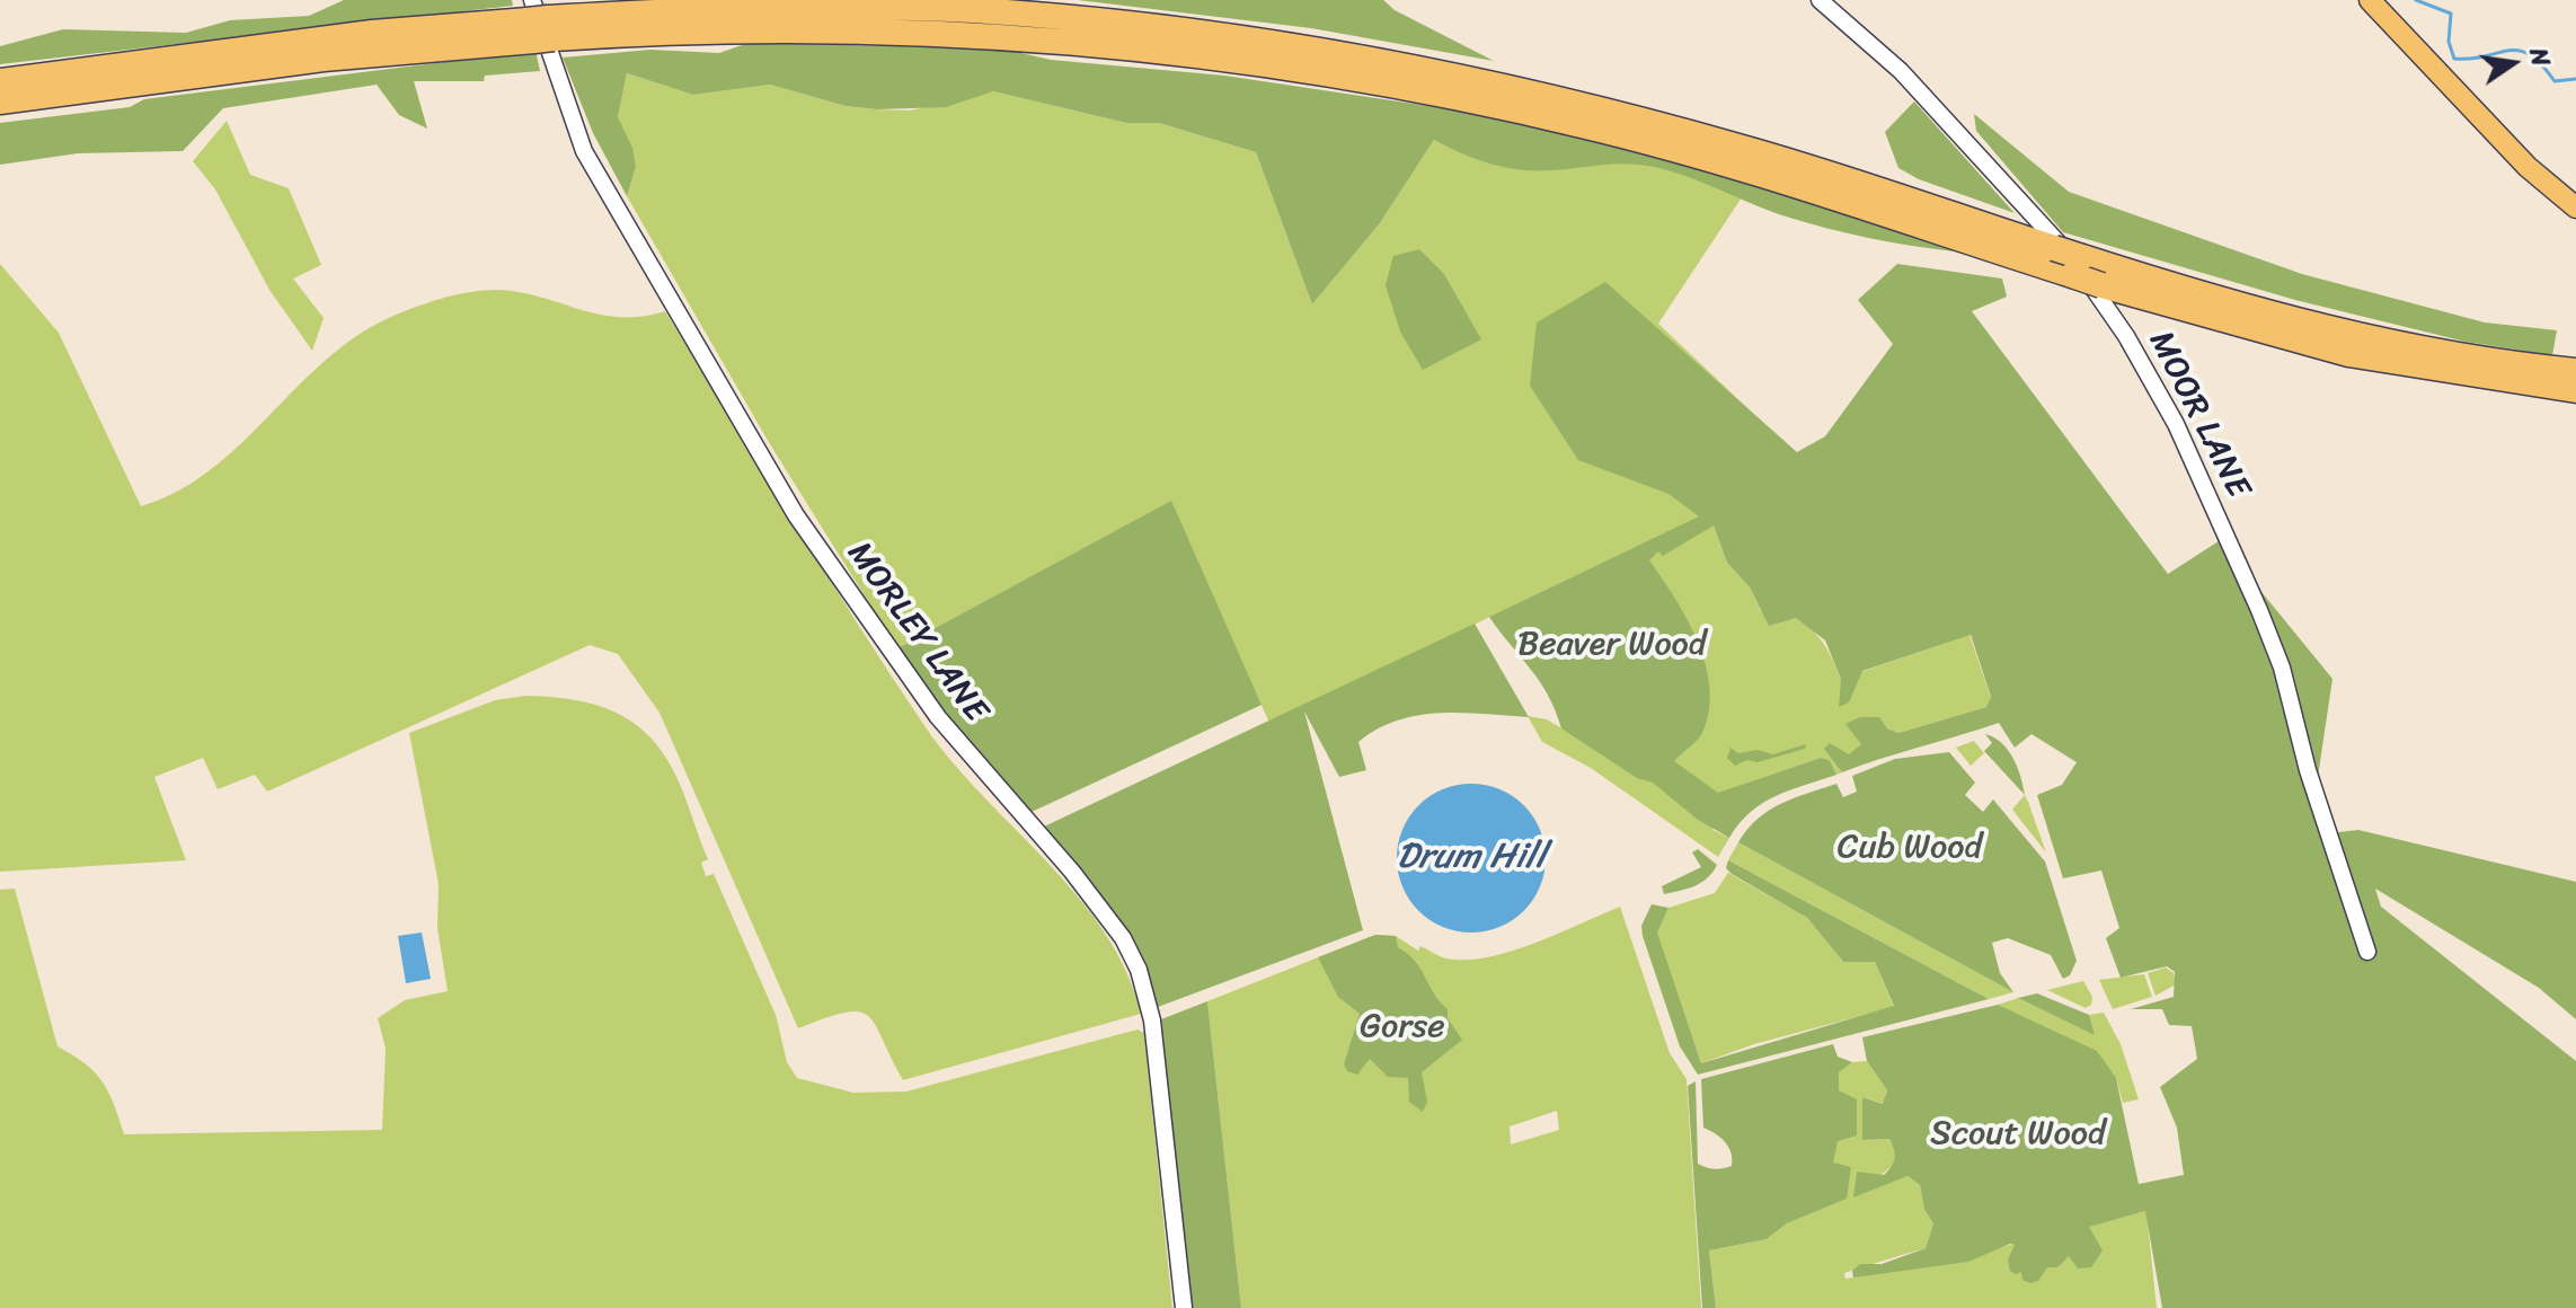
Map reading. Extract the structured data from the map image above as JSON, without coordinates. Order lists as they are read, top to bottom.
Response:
{
  "streets": {
    "street": ["MOOR LANE", "MORLEY LANE"]
  },
  "water": ["Drum Hill"],
  "parks": [
    "Beaver Wood",
    "Cub Wood",
    "Gorse",
    "Scout Wood"
  ],
  "north": "right"
}
